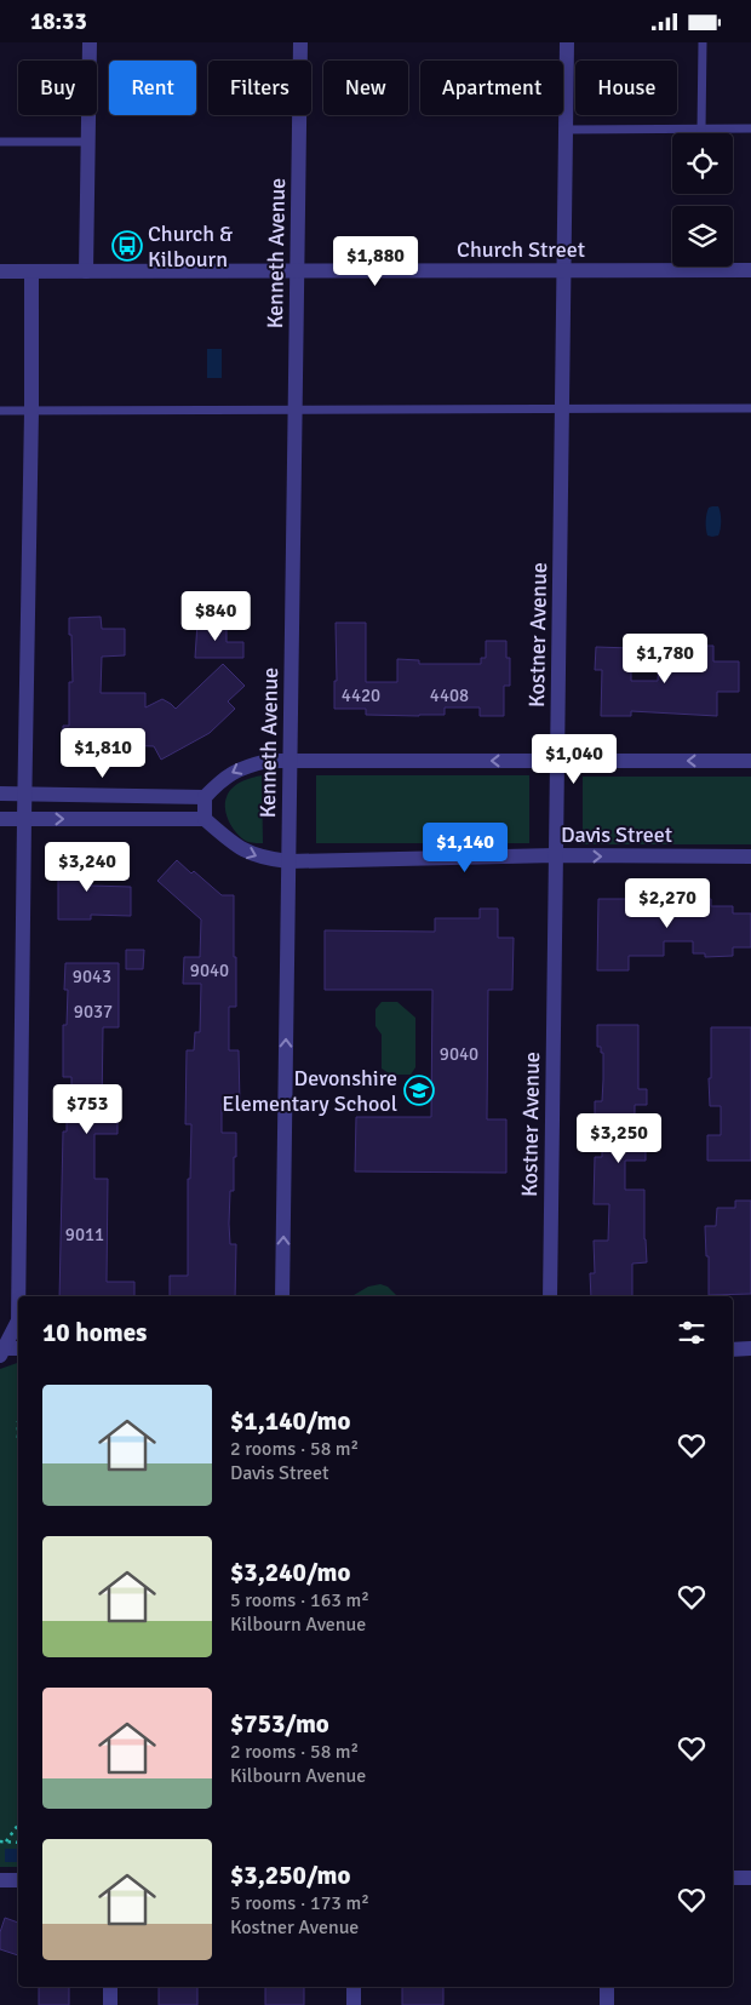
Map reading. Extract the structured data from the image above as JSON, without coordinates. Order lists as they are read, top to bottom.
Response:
{
  "streets": {
    "street": [
      "Church Street",
      "Kenneth Avenue",
      "Kostner Avenue",
      "Davis Street"
    ]
  },
  "crossings": [
    ["Church Street", "Kenneth Avenue"],
    ["Church Street", "Kostner Avenue"],
    ["Kenneth Avenue", "Davis Street"],
    ["Kostner Avenue", "Davis Street"]
  ],
  "places": {
    "bus stop": ["Church & Kilbourn"],
    "school or university": ["Devonshire Elementary School"]
  },
  "house_numbers": [
    "4420",
    "4408",
    "9040",
    "9043",
    "9037",
    "9040",
    "9011"
  ],
  "page": {
    "status": "18:33",
    "chip": [
      "Buy",
      "Rent",
      "Filters",
      "New",
      "Apartment",
      "House"
    ],
    "price": [
      "$1,880",
      "$840",
      "$1,780",
      "$1,810",
      "$1,040",
      "$1,140",
      "$3,240",
      "$2,270",
      "$753",
      "$3,250"
    ],
    "heading": "10 homes",
    "list": [
      {
        "name": "$1,140/mo",
        "note": "2 rooms · 58 m² · Davis Street"
      },
      {
        "name": "$3,240/mo",
        "note": "5 rooms · 163 m² · Kilbourn Avenue"
      },
      {
        "name": "$753/mo",
        "note": "2 rooms · 58 m² · Kilbourn Avenue"
      },
      {
        "name": "$3,250/mo",
        "note": "5 rooms · 173 m² · Kostner Avenue"
      }
    ]
  }
}
